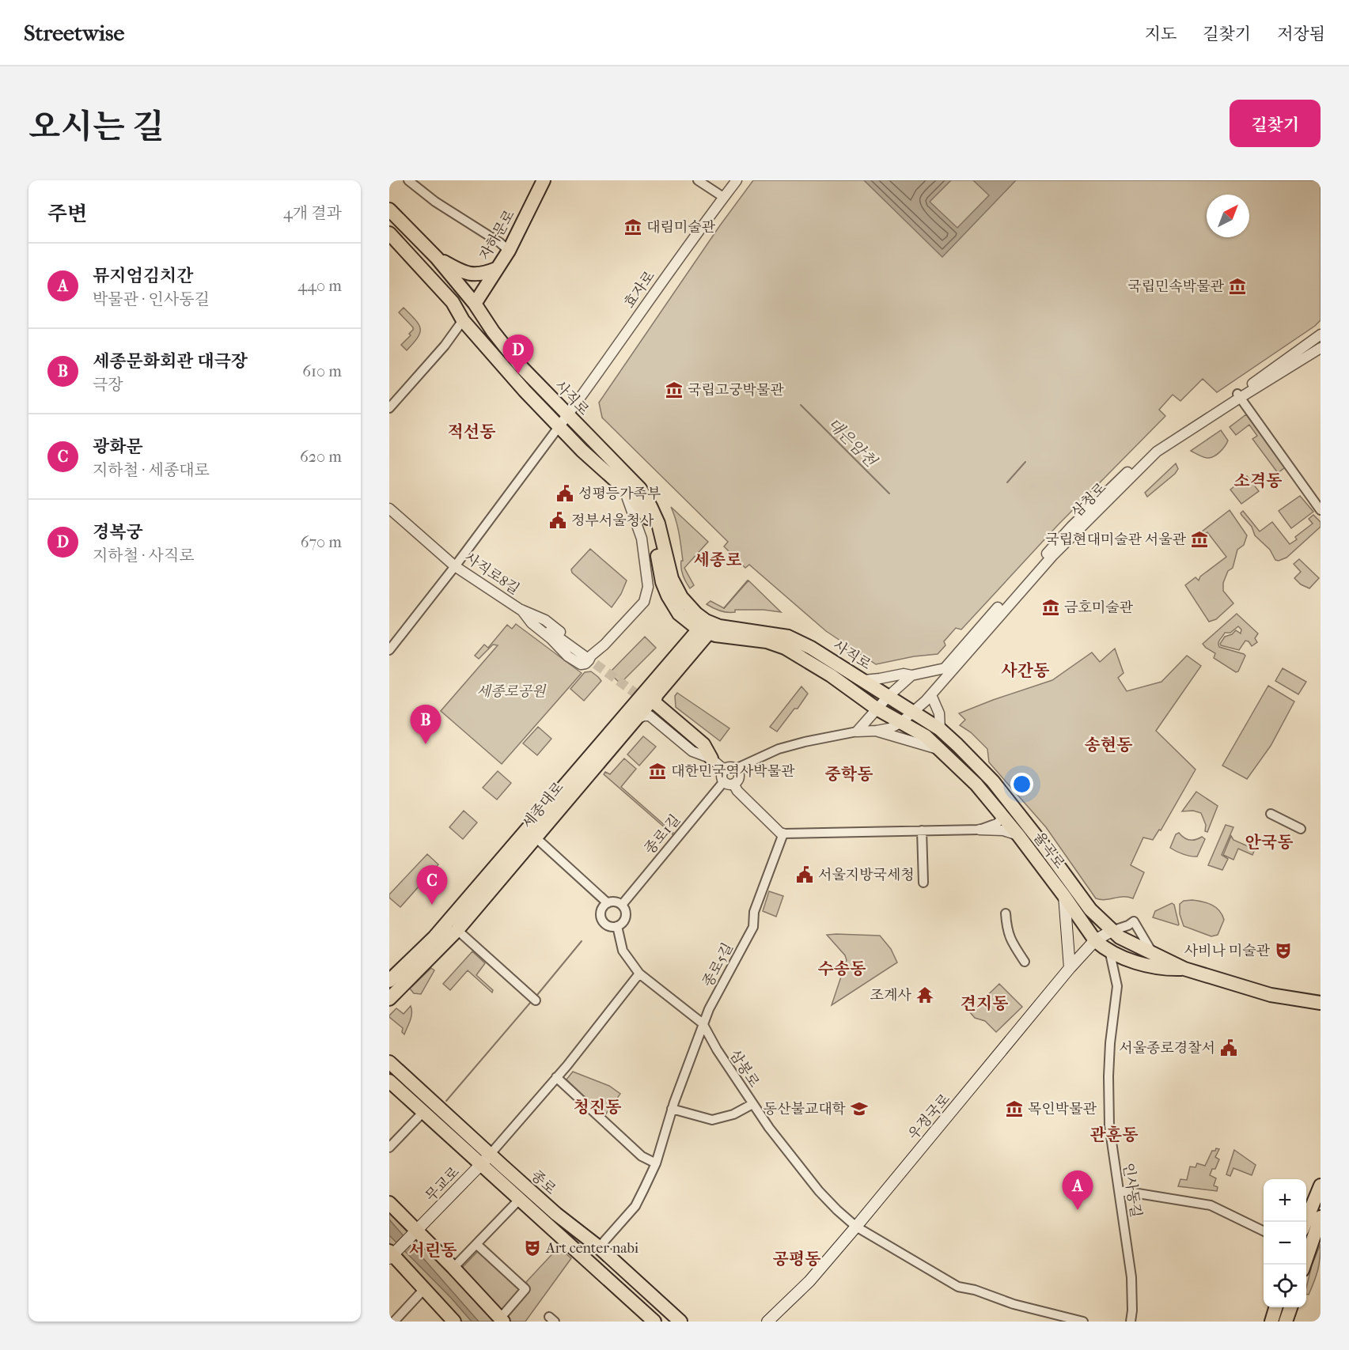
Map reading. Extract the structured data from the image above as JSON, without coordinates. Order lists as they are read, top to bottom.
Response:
{
  "streets": {
    "main road": [
      "자하문로",
      "사직로",
      "세종대로",
      "율곡로",
      "우정국로",
      "종로",
      "무교로"
    ],
    "street": [
      "효자로",
      "삼청로",
      "사직로8길",
      "종로1길",
      "종로5길",
      "삼봉로",
      "인사동길"
    ]
  },
  "crossings": [
    ["자하문로", "사직로"],
    ["효자로", "사직로"],
    ["사직로", "삼청로"],
    ["사직로", "사직로8길"],
    ["사직로", "세종대로"],
    ["사직로", "율곡로"],
    ["삼청로", "율곡로"],
    ["종로1길", "삼봉로"],
    ["율곡로", "우정국로"],
    ["율곡로", "인사동길"],
    ["종로5길", "삼봉로"],
    ["종로5길", "종로"],
    ["삼봉로", "우정국로"],
    ["종로", "무교로"]
  ],
  "districts": [
    "적선동",
    "소격동",
    "세종로",
    "사간동",
    "송현동",
    "중학동",
    "안국동",
    "수송동",
    "견지동",
    "청진동",
    "관훈동",
    "서린동",
    "공평동"
  ],
  "water": ["대은암천"],
  "parks": ["세종로공원"],
  "places": {
    "museum": [
      "대림미술관",
      "국립민속박물관",
      "국립고궁박물관",
      "국립현대미술관 서울관",
      "금호미술관",
      "대한민국역사박물관",
      "목인박물관"
    ],
    "public building": [
      "성평등가족부",
      "정부서울청사",
      "서울지방국세청",
      "서울종로경찰서"
    ],
    "theatre": ["사비나 미술관", "Art center nabi"],
    "temple": ["조계사"],
    "school or university": ["동산불교대학"]
  },
  "north": "top right",
  "page": {
    "header": "Streetwise",
    "nav": ["지도", "길찾기", "저장됨"],
    "title": "오시는 길",
    "buttons": "길찾기",
    "heading": ["주변", "4개 결과"],
    "list": [
      {
        "mark": "A",
        "name": "뮤지엄김치간",
        "note": "박물관 · 인사동길",
        "value": "440 m"
      },
      {
        "mark": "B",
        "name": "세종문화회관 대극장",
        "note": "극장",
        "value": "610 m"
      },
      {
        "mark": "C",
        "name": "광화문",
        "note": "지하철 · 세종대로",
        "value": "620 m"
      },
      {
        "mark": "D",
        "name": "경복궁",
        "note": "지하철 · 사직로",
        "value": "670 m"
      }
    ],
    "pins": [
      "D",
      "B",
      "C",
      "A"
    ],
    "map_buttons": ["+", "−"]
  }
}
